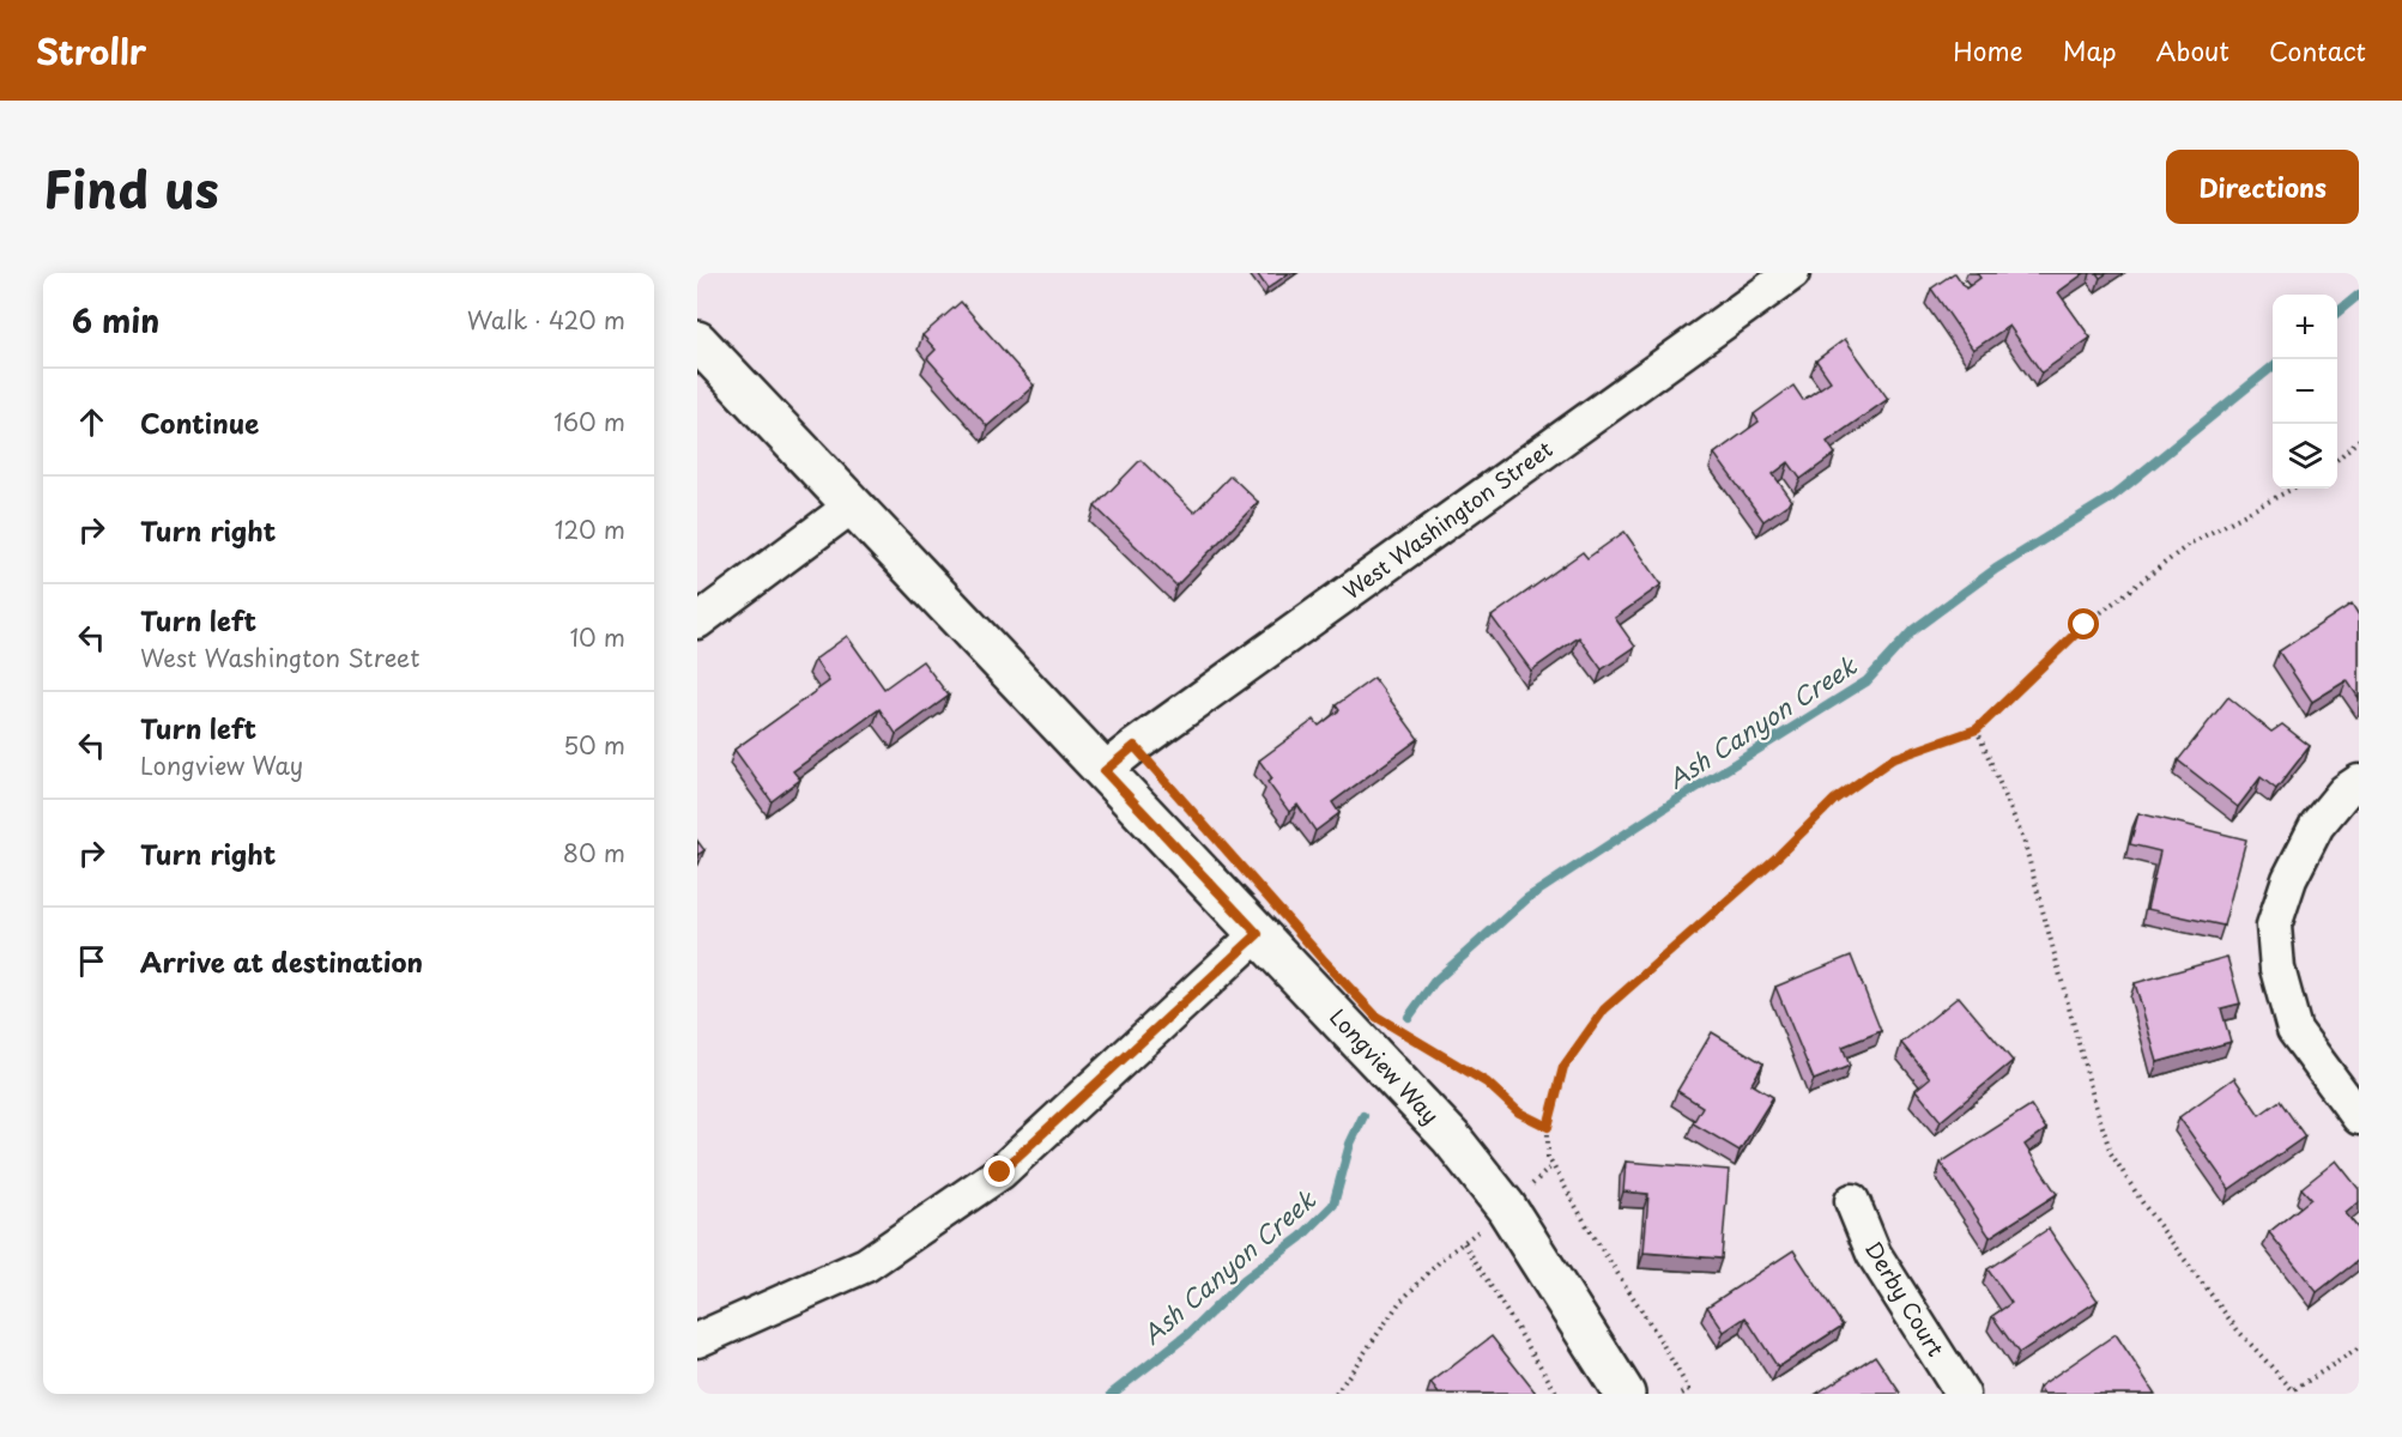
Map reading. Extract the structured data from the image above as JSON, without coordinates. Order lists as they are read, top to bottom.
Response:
{
  "streets": {
    "street": ["West Washington Street", "Longview Way", "Derby Court"]
  },
  "crossings": [
    ["West Washington Street", "Longview Way"]
  ],
  "water": ["Ash Canyon Creek"],
  "page": {
    "header": "Strollr",
    "nav": [
      "Home",
      "Map",
      "About",
      "Contact"
    ],
    "title": "Find us",
    "buttons": "Directions",
    "heading": ["6 min", "Walk · 420 m"],
    "map_buttons": ["+", "−"],
    "list": [
      ["Continue", "160 m"],
      ["Turn right", "120 m"],
      ["Turn left", "West Washington Street", "10 m"],
      ["Turn left", "Longview Way", "50 m"],
      ["Turn right", "80 m"],
      "Arrive at destination"
    ]
  }
}
